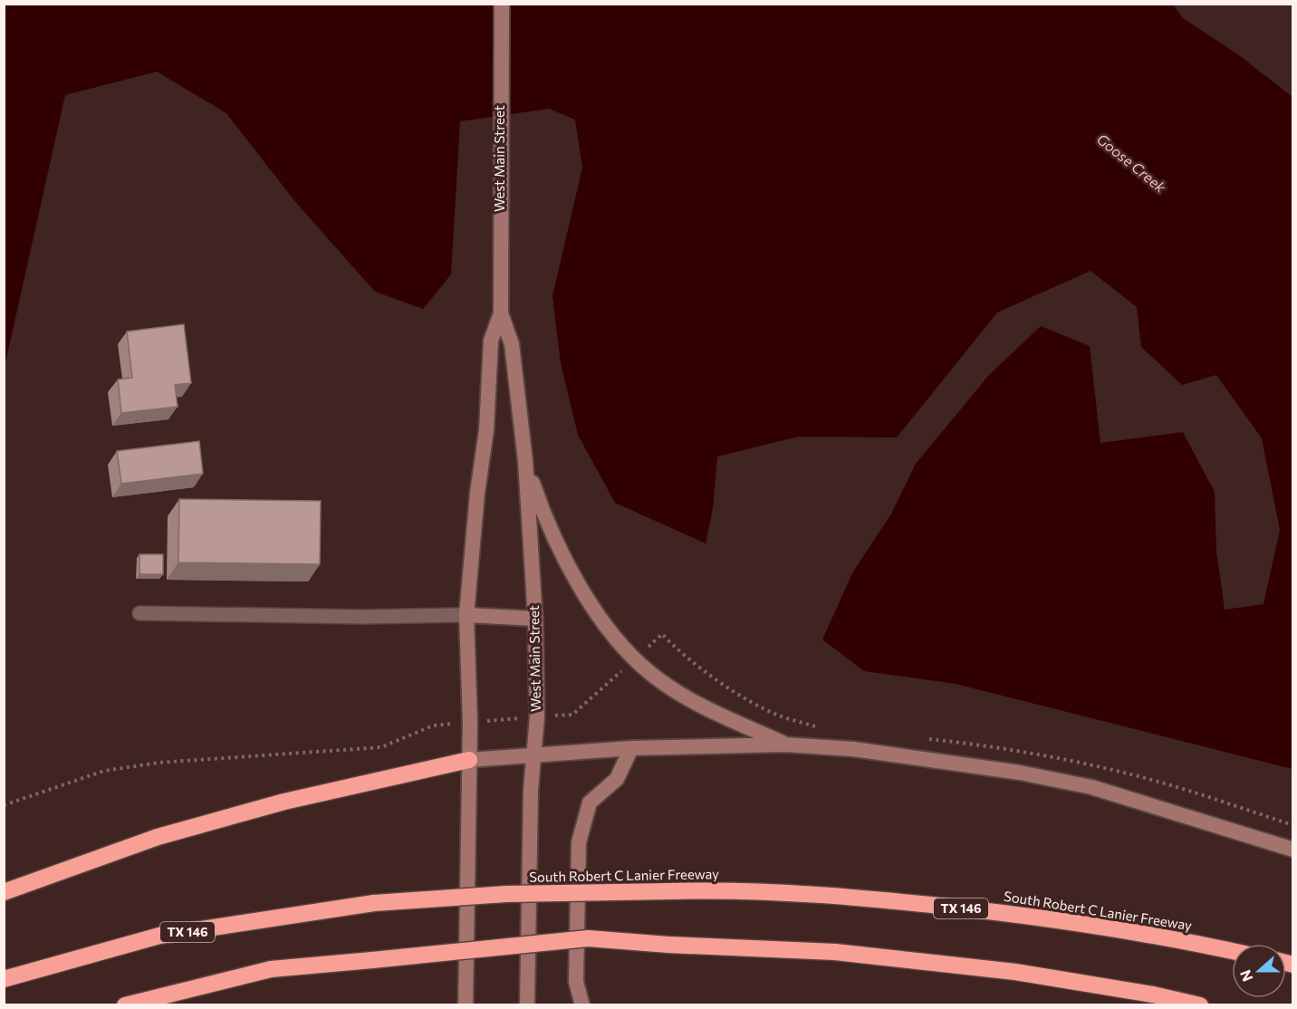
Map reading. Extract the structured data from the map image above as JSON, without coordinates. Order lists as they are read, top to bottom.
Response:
{
  "streets": {
    "highway": ["South Robert C Lanier Freeway", "TX 146"],
    "main road": ["West Main Street"]
  },
  "water": ["Goose Creek"],
  "north": "left"
}
